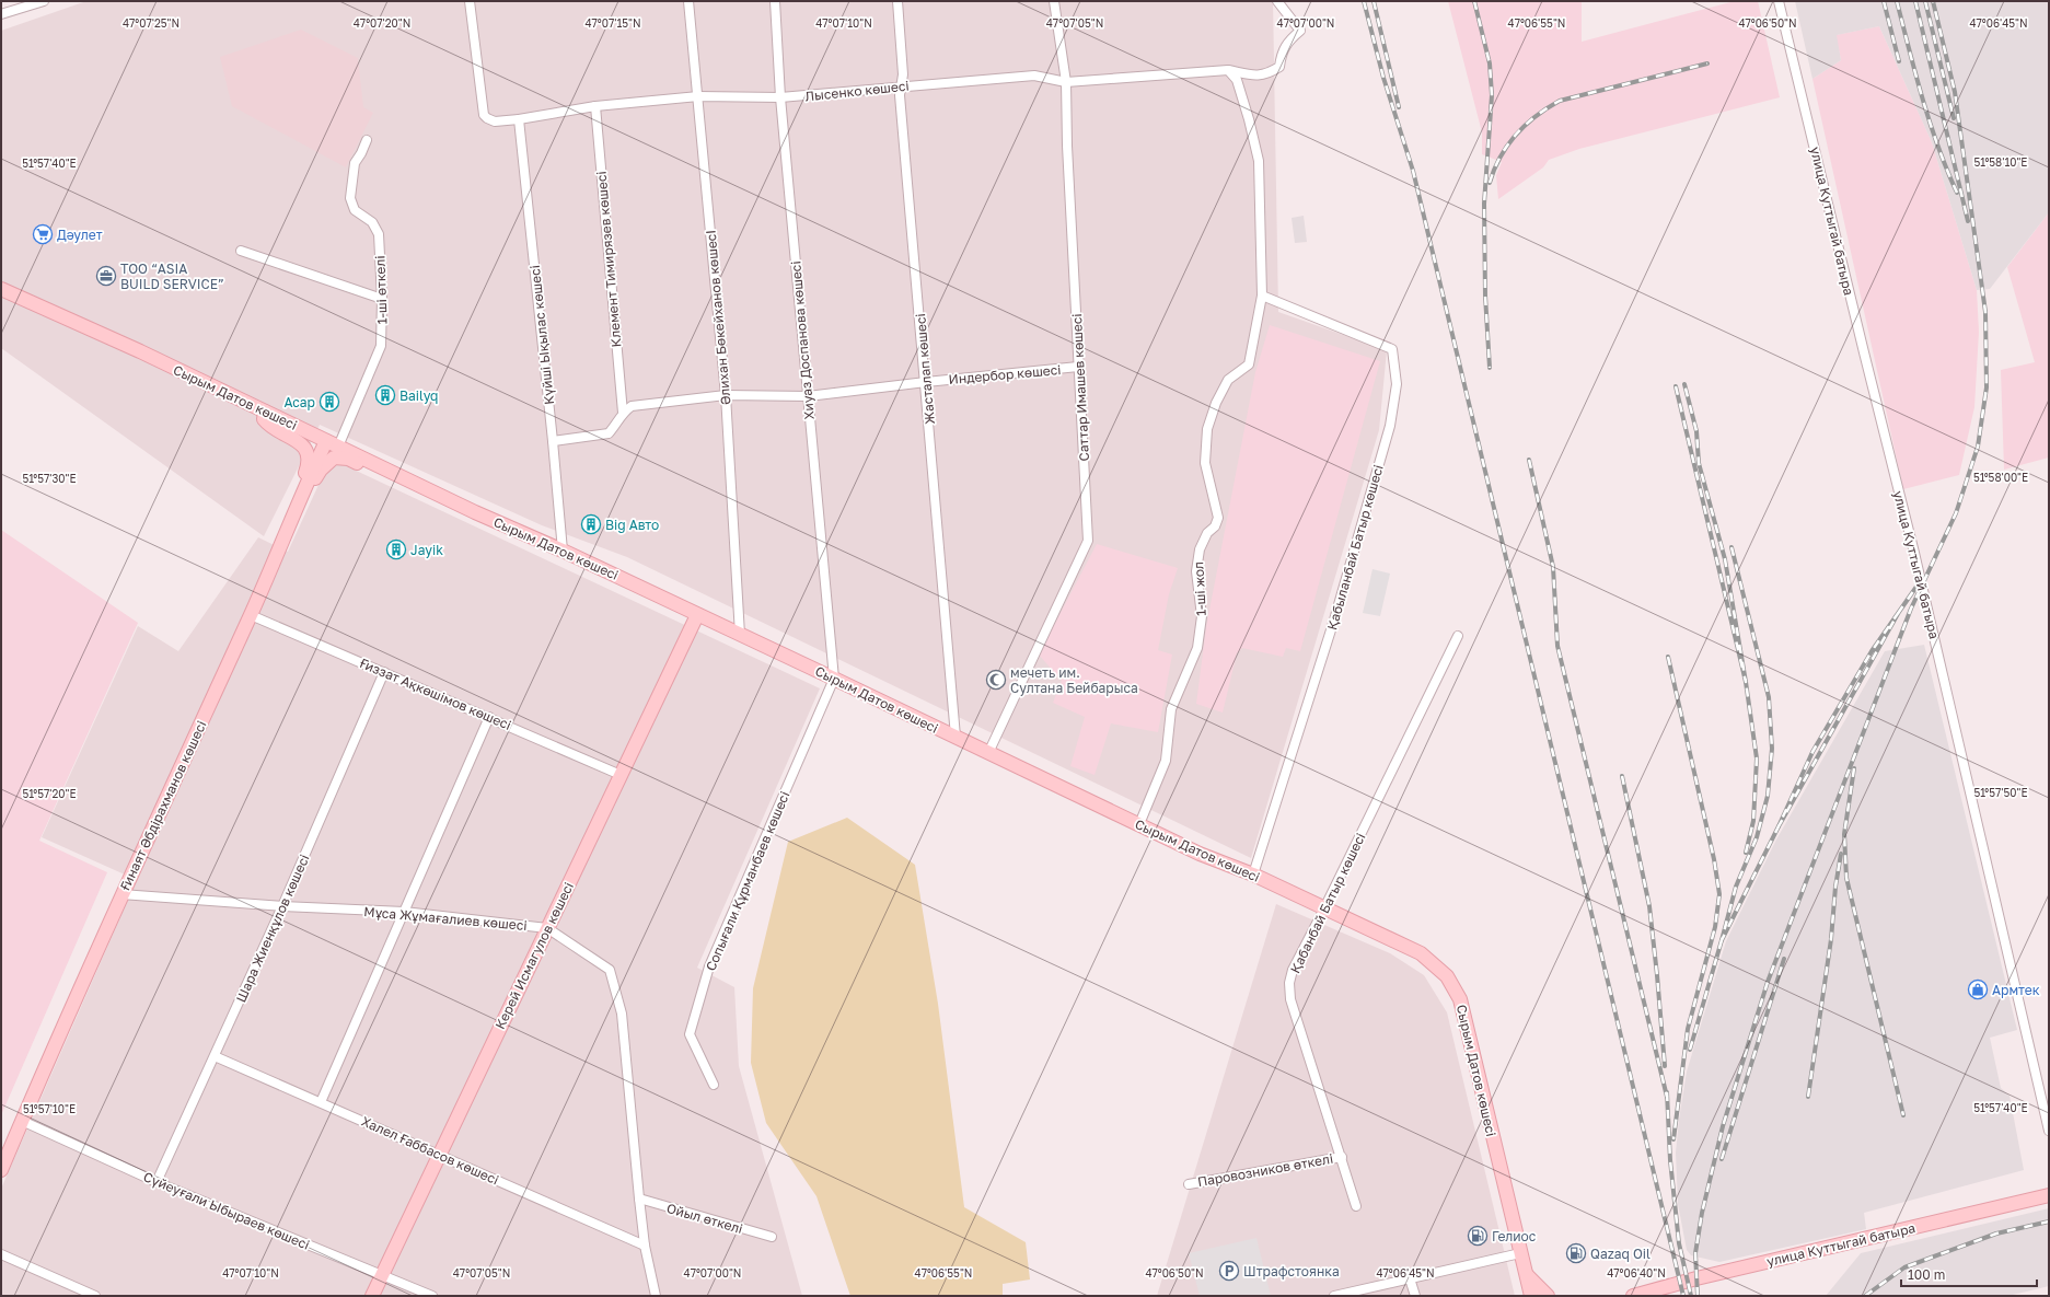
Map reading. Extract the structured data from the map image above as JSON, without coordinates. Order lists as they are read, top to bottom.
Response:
{
  "streets": {
    "main road": [
      "улица Куттыгай батыра",
      "Сырым Датов көшесі",
      "Ғинаят Әбдірахманов көшесі",
      "Керей Исмагулов көшесі"
    ],
    "street": [
      "Лысенко көшесі",
      "Клемент Тимирязев көшесі",
      "1-ші өткелі",
      "Әлихан Бөкейханов көшесI",
      "Күйші Ықылас көшесі",
      "Хиуаз Доспанова көшесі",
      "Жасталап көшесі",
      "Индербор көшесі",
      "Саттар Имашев көшесі",
      "Қабыланбай Батыр көшесі",
      "1-ші жол",
      "Ғиззат Ақкөшімов көшесi",
      "Сопығали Құрманбаев көшесі",
      "Қабанбай Батыр көшесі",
      "Мұса Жұмағалиев көшесі",
      "Шара Жиенқұлов көшесі",
      "Халел Ғаббасов көшесі",
      "Паровозников өткелі",
      "Сүйеуғали Ыбыраев көшесi",
      "Ойыл өткелі"
    ]
  },
  "crossings": [
    ["Лысенко көшесі", "Клемент Тимирязев көшесі"],
    ["Лысенко көшесі", "Әлихан Бөкейханов көшесI"],
    ["Лысенко көшесі", "Күйші Ықылас көшесі"],
    ["Лысенко көшесі", "Хиуаз Доспанова көшесі"],
    ["Лысенко көшесі", "Жасталап көшесі"],
    ["Лысенко көшесі", "Саттар Имашев көшесі"],
    ["Клемент Тимирязев көшесі", "Индербор көшесі"],
    ["1-ші өткелі", "Сырым Датов көшесі"],
    ["Әлихан Бөкейханов көшесI", "Индербор көшесі"],
    ["Әлихан Бөкейханов көшесI", "Сырым Датов көшесі"],
    ["Күйші Ықылас көшесі", "Сырым Датов көшесі"],
    ["Хиуаз Доспанова көшесі", "Индербор көшесі"],
    ["Хиуаз Доспанова көшесі", "Сырым Датов көшесі"],
    ["Хиуаз Доспанова көшесі", "Сопығали Құрманбаев көшесі"],
    ["Жасталап көшесі", "Индербор көшесі"],
    ["Жасталап көшесі", "Сырым Датов көшесі"],
    ["Индербор көшесі", "Саттар Имашев көшесі"],
    ["Саттар Имашев көшесі", "Сырым Датов көшесі"],
    ["Сырым Датов көшесі", "Қабыланбай Батыр көшесі"],
    ["Сырым Датов көшесі", "1-ші жол"],
    ["Сырым Датов көшесі", "Ғинаят Әбдірахманов көшесі"],
    ["Сырым Датов көшесі", "Сопығали Құрманбаев көшесі"],
    ["Сырым Датов көшесі", "Қабанбай Батыр көшесі"],
    ["Сырым Датов көшесі", "Керей Исмагулов көшесі"],
    ["Қабыланбай Батыр көшесі", "1-ші жол"],
    ["Ғиззат Ақкөшімов көшесi", "Ғинаят Әбдірахманов көшесі"],
    ["Ғиззат Ақкөшімов көшесi", "Шара Жиенқұлов көшесі"],
    ["Ғиззат Ақкөшімов көшесi", "Керей Исмагулов көшесі"],
    ["Ғинаят Әбдірахманов көшесі", "Мұса Жұмағалиев көшесі"],
    ["Ғинаят Әбдірахманов көшесі", "Сүйеуғали Ыбыраев көшесi"],
    ["Қабанбай Батыр көшесі", "Паровозников өткелі"],
    ["Мұса Жұмағалиев көшесі", "Шара Жиенқұлов көшесі"],
    ["Мұса Жұмағалиев көшесі", "Керей Исмагулов көшесі"],
    ["Мұса Жұмағалиев көшесі", "Халел Ғаббасов көшесі"],
    ["Мұса Жұмағалиев көшесі", "Ойыл өткелі"],
    ["Шара Жиенқұлов көшесі", "Халел Ғаббасов көшесі"],
    ["Шара Жиенқұлов көшесі", "Сүйеуғали Ыбыраев көшесi"],
    ["Керей Исмагулов көшесі", "Халел Ғаббасов көшесі"],
    ["Керей Исмагулов көшесі", "Сүйеуғали Ыбыраев көшесi"]
  ],
  "places": {
    "supermarket": ["Дәулет"],
    "office": ["TOO “ASIA BUILD SERVICE”"],
    "building": [
      "Bailyq",
      "Асар",
      "Big Авто",
      "Jayik"
    ],
    "mosque": ["мечеть им. Султана Бейбарыса"],
    "shop": ["Армтек"],
    "fuel station": ["Гелиос", "Qazaq Oil"],
    "parking": ["Штрафстоянка"]
  },
  "scale_bar": "100 m",
  "coordinates": [
    "47°07'25\"N",
    "47°07'20\"N",
    "47°07'15\"N",
    "47°07'10\"N",
    "47°07'05\"N",
    "47°07'00\"N",
    "47°06'55\"N",
    "47°06'50\"N",
    "47°06'45\"N",
    "51°58'10\"E",
    "51°57'40\"E",
    "51°58'00\"E",
    "51°57'30\"E",
    "51°57'50\"E",
    "51°57'20\"E",
    "51°57'10\"E",
    "47°06'40\"N"
  ]
}
